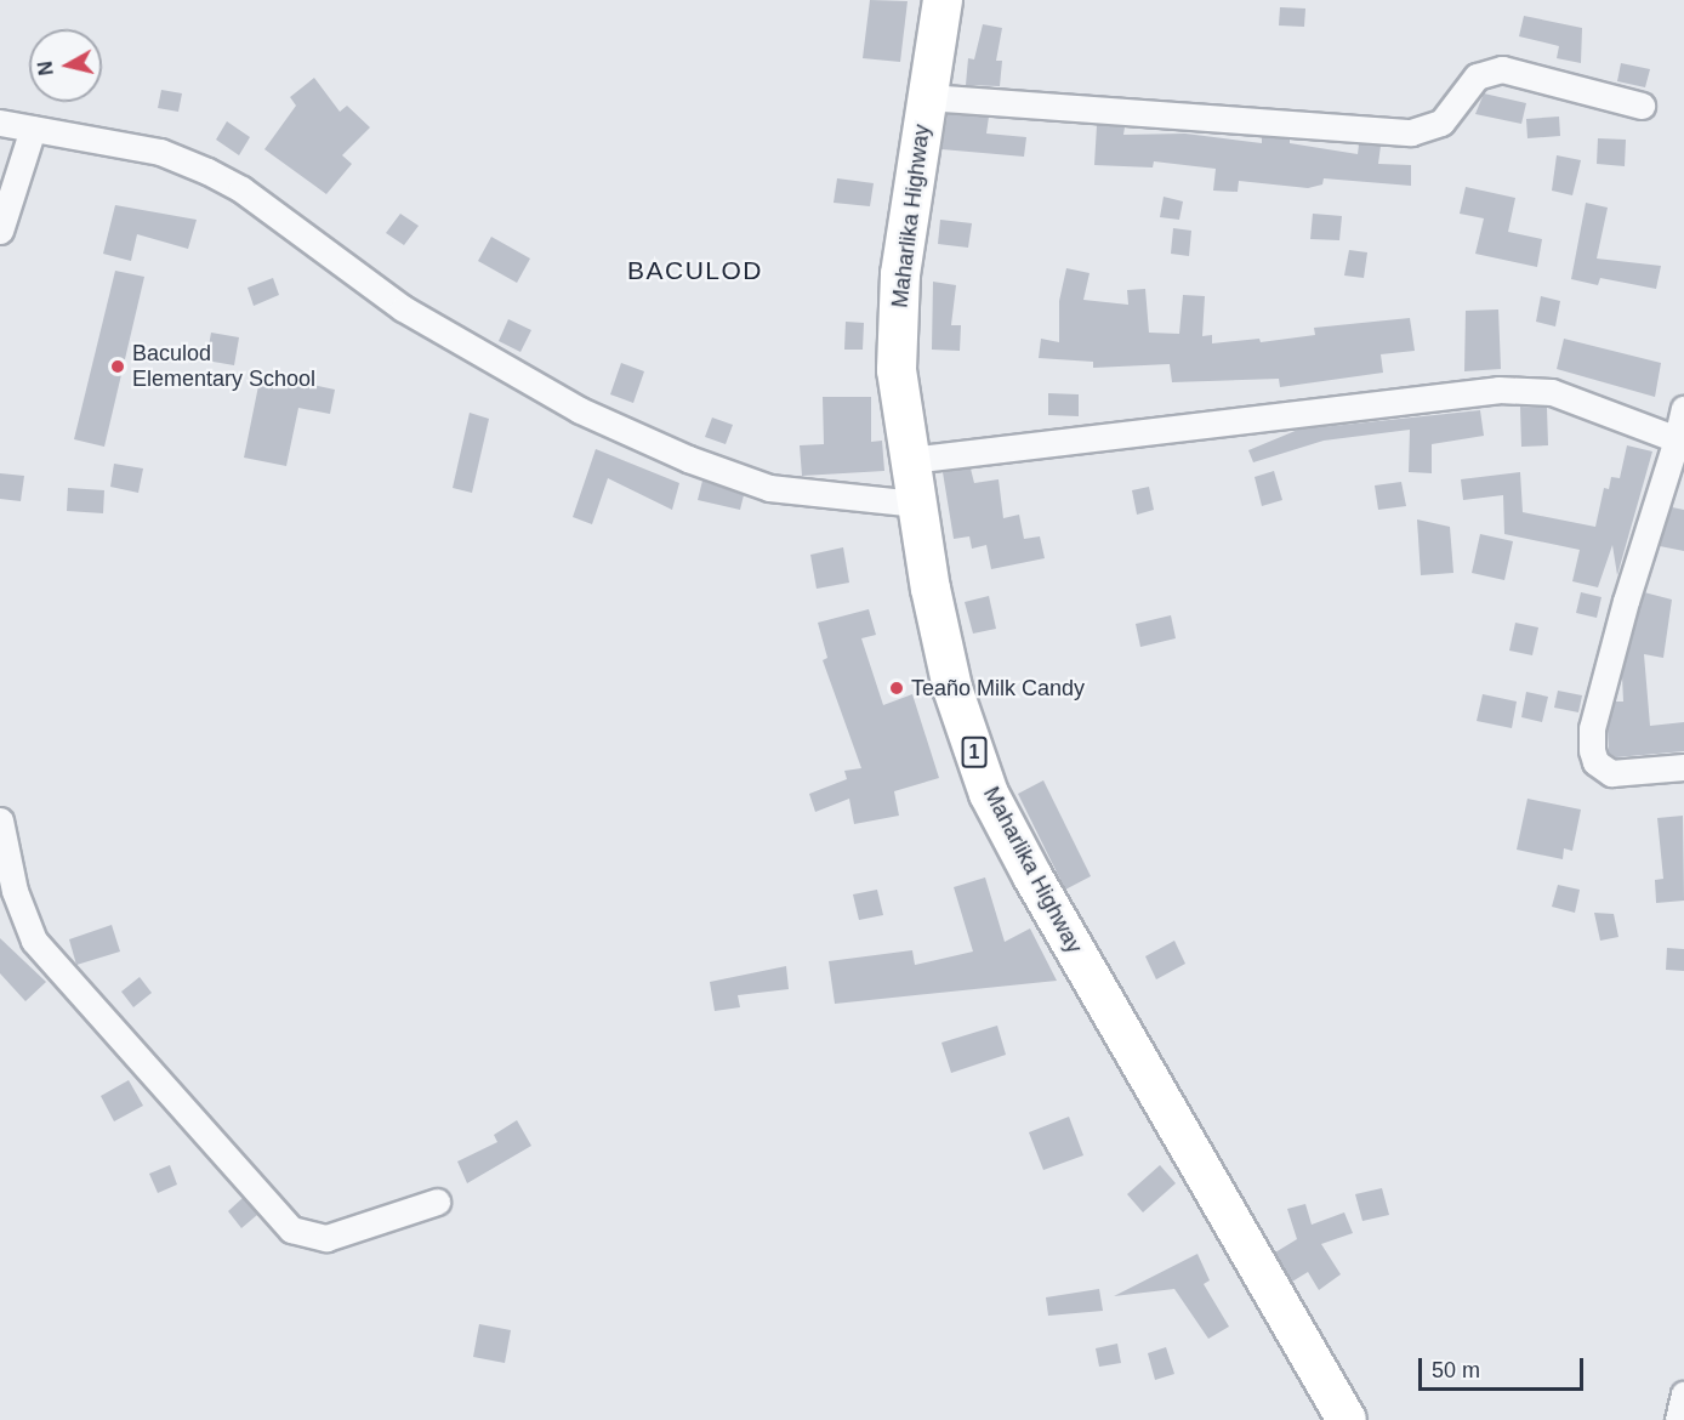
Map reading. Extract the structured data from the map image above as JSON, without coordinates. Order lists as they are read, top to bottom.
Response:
{
  "streets": {
    "highway": ["Maharlika Highway", "1"]
  },
  "districts": ["BACULOD"],
  "places": ["Baculod Elementary School", "Teaño Milk Candy"],
  "scale_bar": "50 m",
  "north": "left"
}
